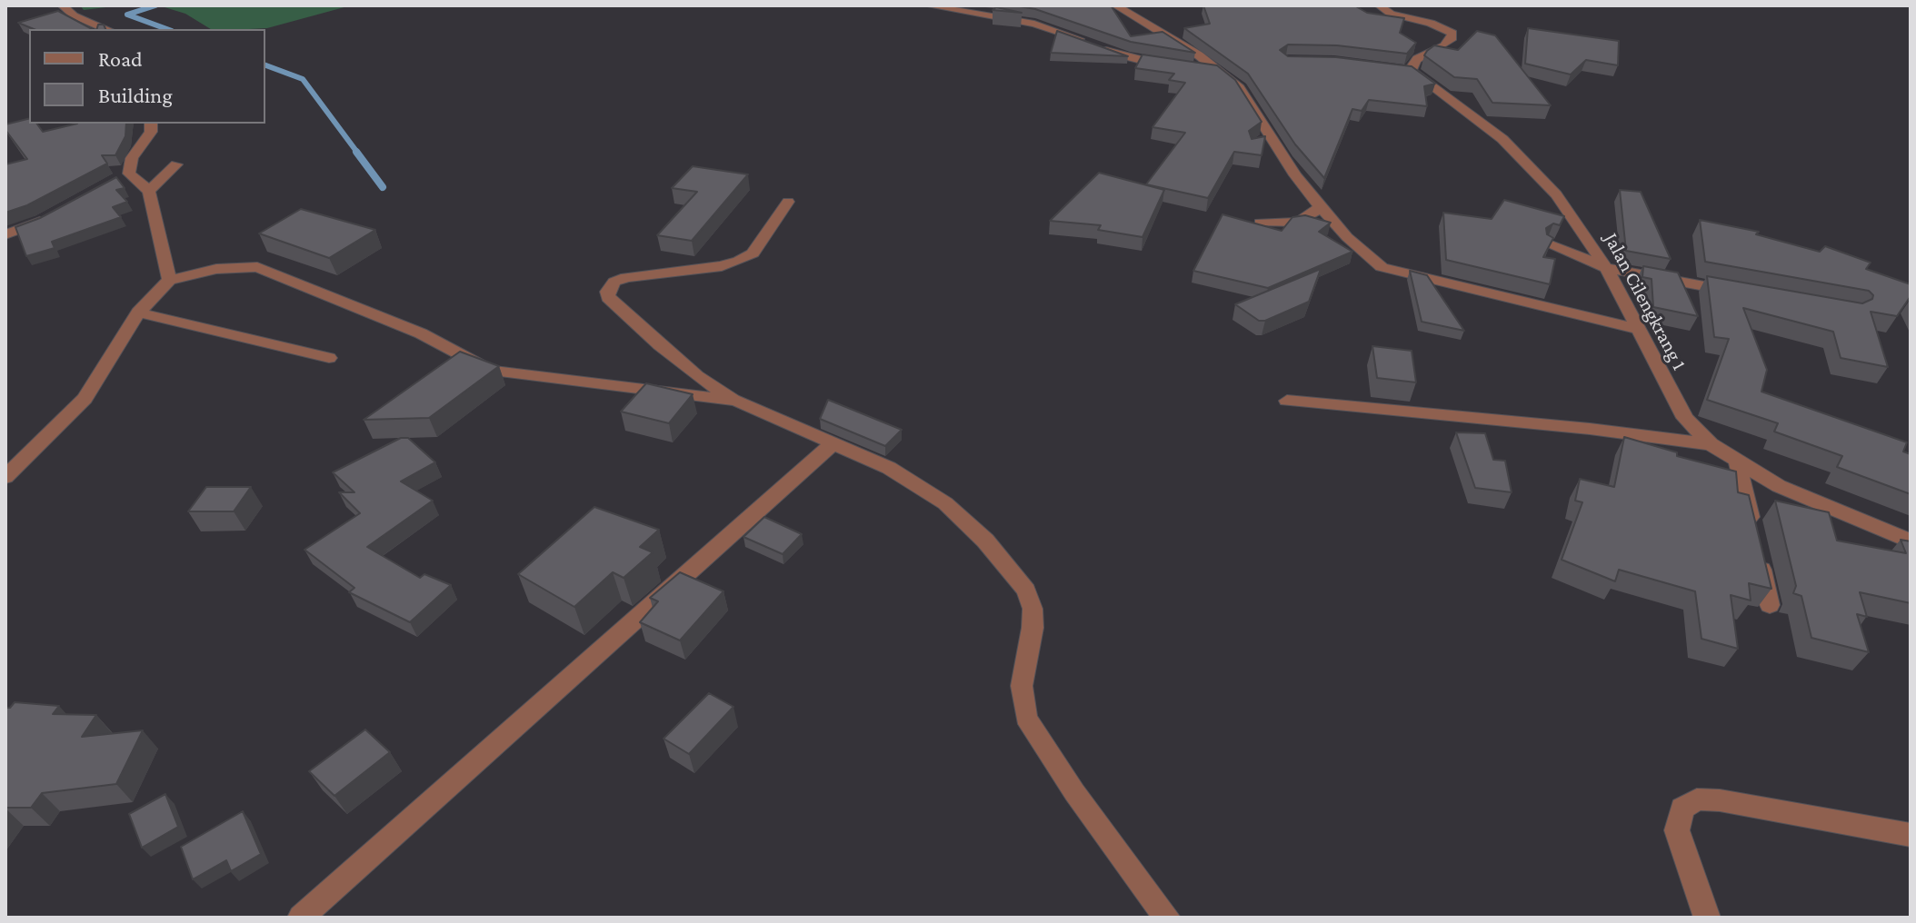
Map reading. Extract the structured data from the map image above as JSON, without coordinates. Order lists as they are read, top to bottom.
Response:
{
  "streets": {
    "street": ["Jalan Cilengkrang 1"]
  },
  "legend": ["Road", "Building"]
}
